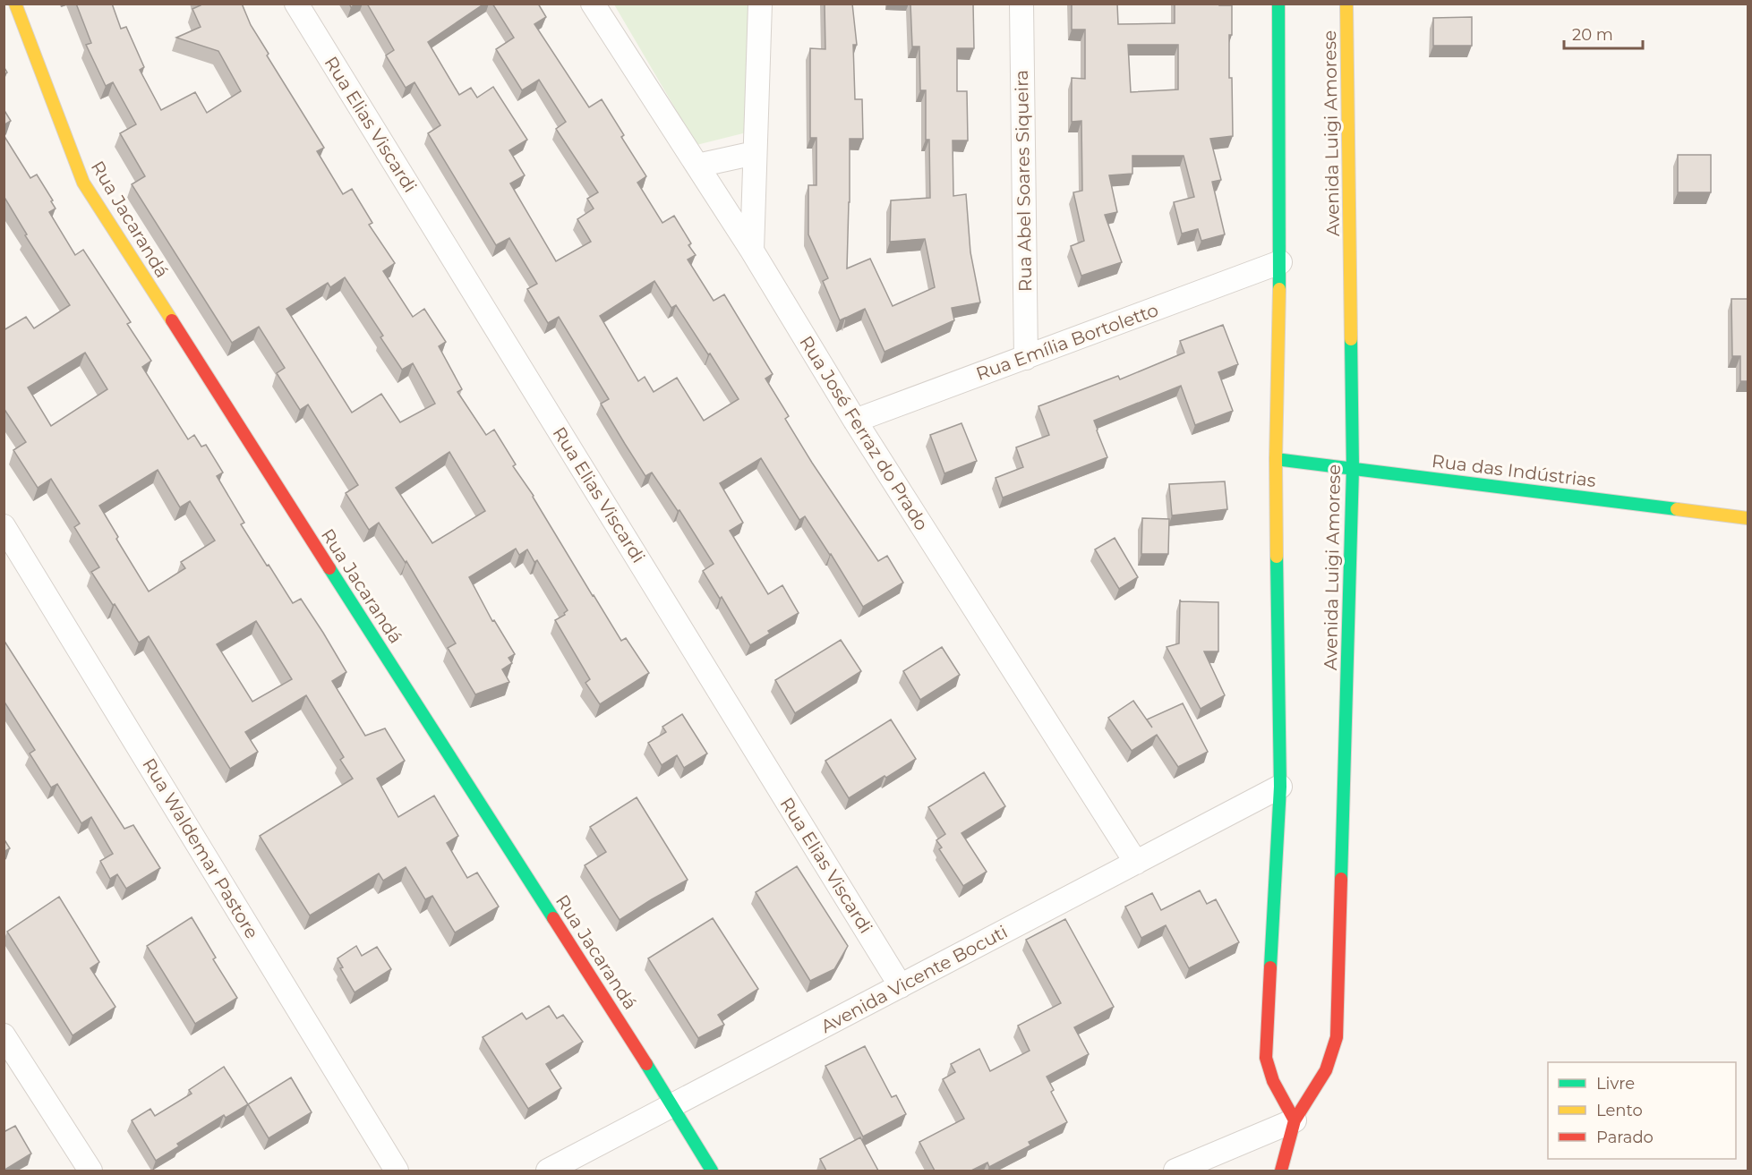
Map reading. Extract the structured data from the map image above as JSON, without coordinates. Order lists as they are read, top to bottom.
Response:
{
  "streets": {
    "street": [
      "Rua Elias Viscardi",
      "Avenida Luigi Amorese",
      "Rua Abel Soares Siqueira",
      "Rua Jacarandá",
      "Rua Emília Bortoletto",
      "Rua José Ferraz do Prado",
      "Rua das Indústrias",
      "Rua Waldemar Pastore",
      "Avenida Vicente Bocuti"
    ]
  },
  "crossings": [
    ["Rua Elias Viscardi", "Avenida Vicente Bocuti"],
    ["Avenida Luigi Amorese", "Rua das Indústrias"],
    ["Rua Abel Soares Siqueira", "Rua Emília Bortoletto"],
    ["Rua Jacarandá", "Avenida Vicente Bocuti"],
    ["Rua Emília Bortoletto", "Rua José Ferraz do Prado"],
    ["Rua José Ferraz do Prado", "Avenida Vicente Bocuti"]
  ],
  "legend": ["Livre", "Lento", "Parado"],
  "scale_bar": "20 m"
}
